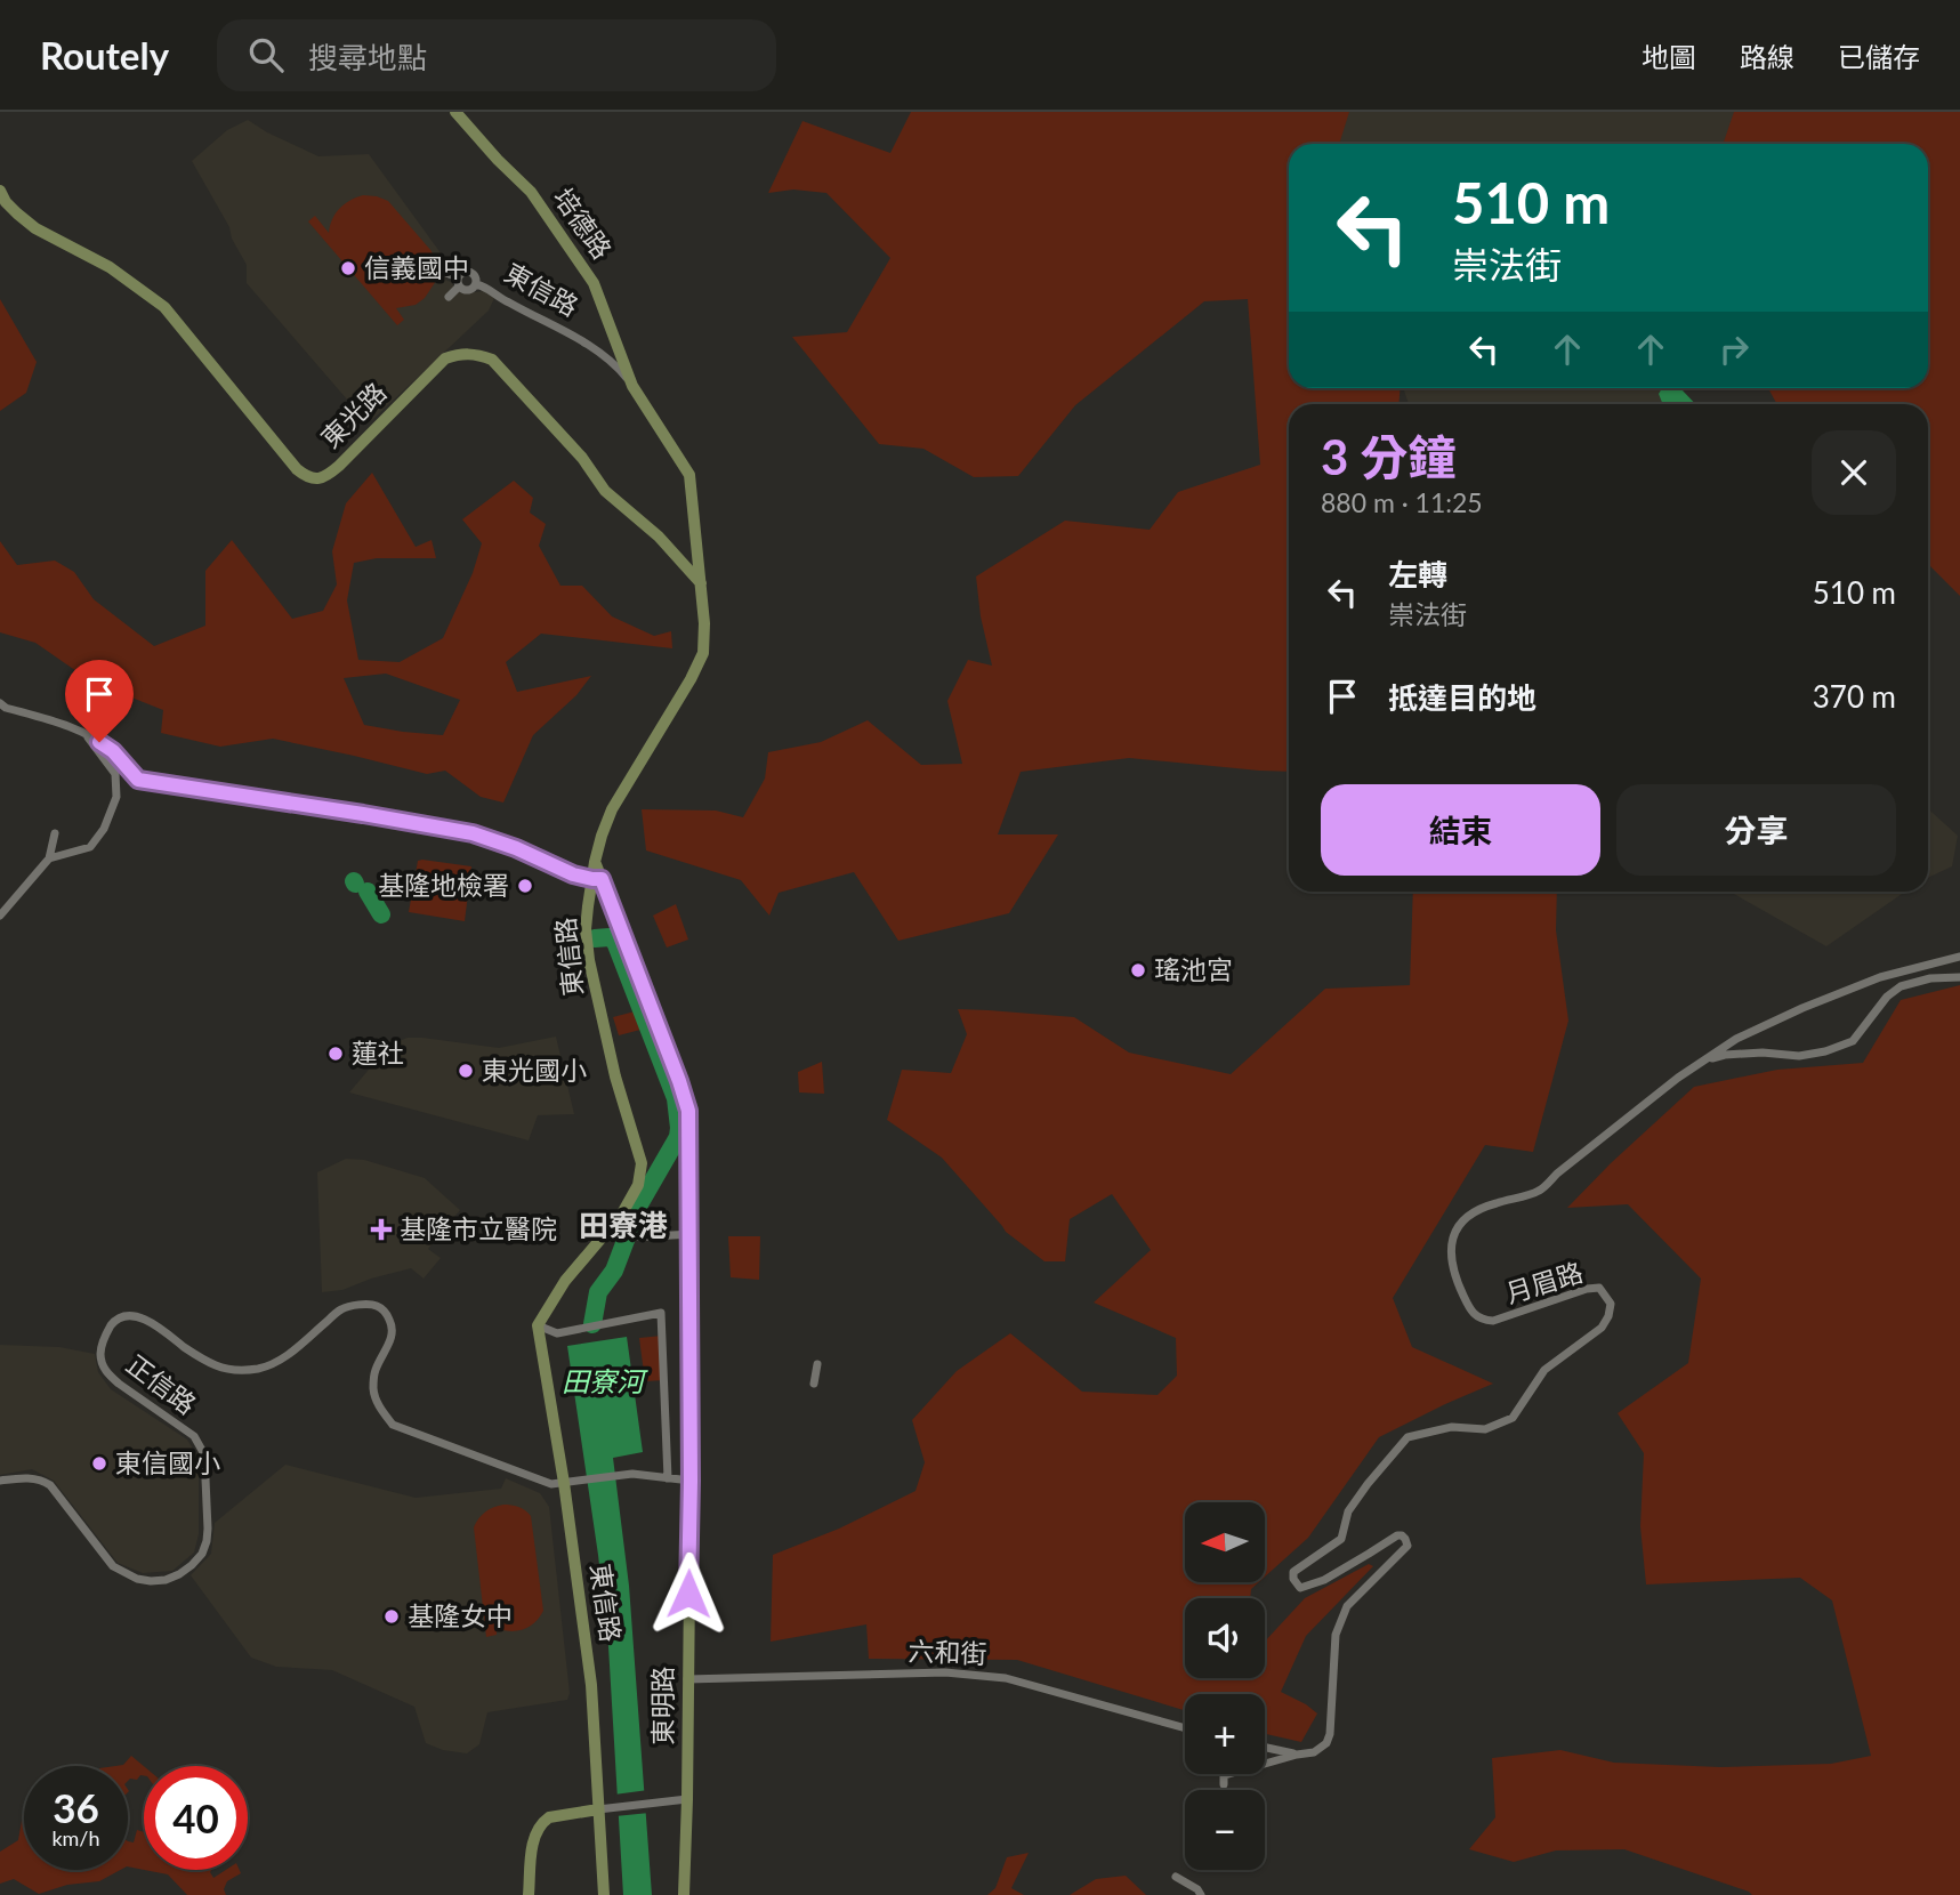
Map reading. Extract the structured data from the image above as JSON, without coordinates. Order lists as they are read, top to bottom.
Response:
{
  "streets": {
    "street": [
      "培德路",
      "東信路",
      "東光路",
      "月眉路",
      "正信路",
      "六和街",
      "東明路"
    ]
  },
  "crossings": [
    ["培德路", "東信路"],
    ["東信路", "東光路"],
    ["東信路", "正信路"],
    ["東信路", "東明路"],
    ["六和街", "東明路"]
  ],
  "districts": ["田寮港"],
  "water": ["田寮河"],
  "places": {
    "other": [
      "信義國中",
      "基隆地檢署",
      "瑤池宮",
      "蓮社",
      "東光國小",
      "東信國小",
      "基隆女中"
    ],
    "health": ["基隆市立醫院"]
  },
  "north": "left",
  "page": {
    "header": "Routely",
    "search": "搜尋地點",
    "nav": ["地圖", "路線", "已儲存"],
    "turn": ["510 m", "崇法街"],
    "heading": ["3 分鐘", "880 m · 11:25"],
    "list": [
      {
        "name": "左轉",
        "note": "崇法街",
        "value": "510 m"
      },
      {
        "name": "抵達目的地",
        "value": "370 m"
      }
    ],
    "buttons": ["結束", "分享"],
    "map_buttons": ["+", "−"],
    "speed": "36 km/h",
    "limit": "40"
  }
}
